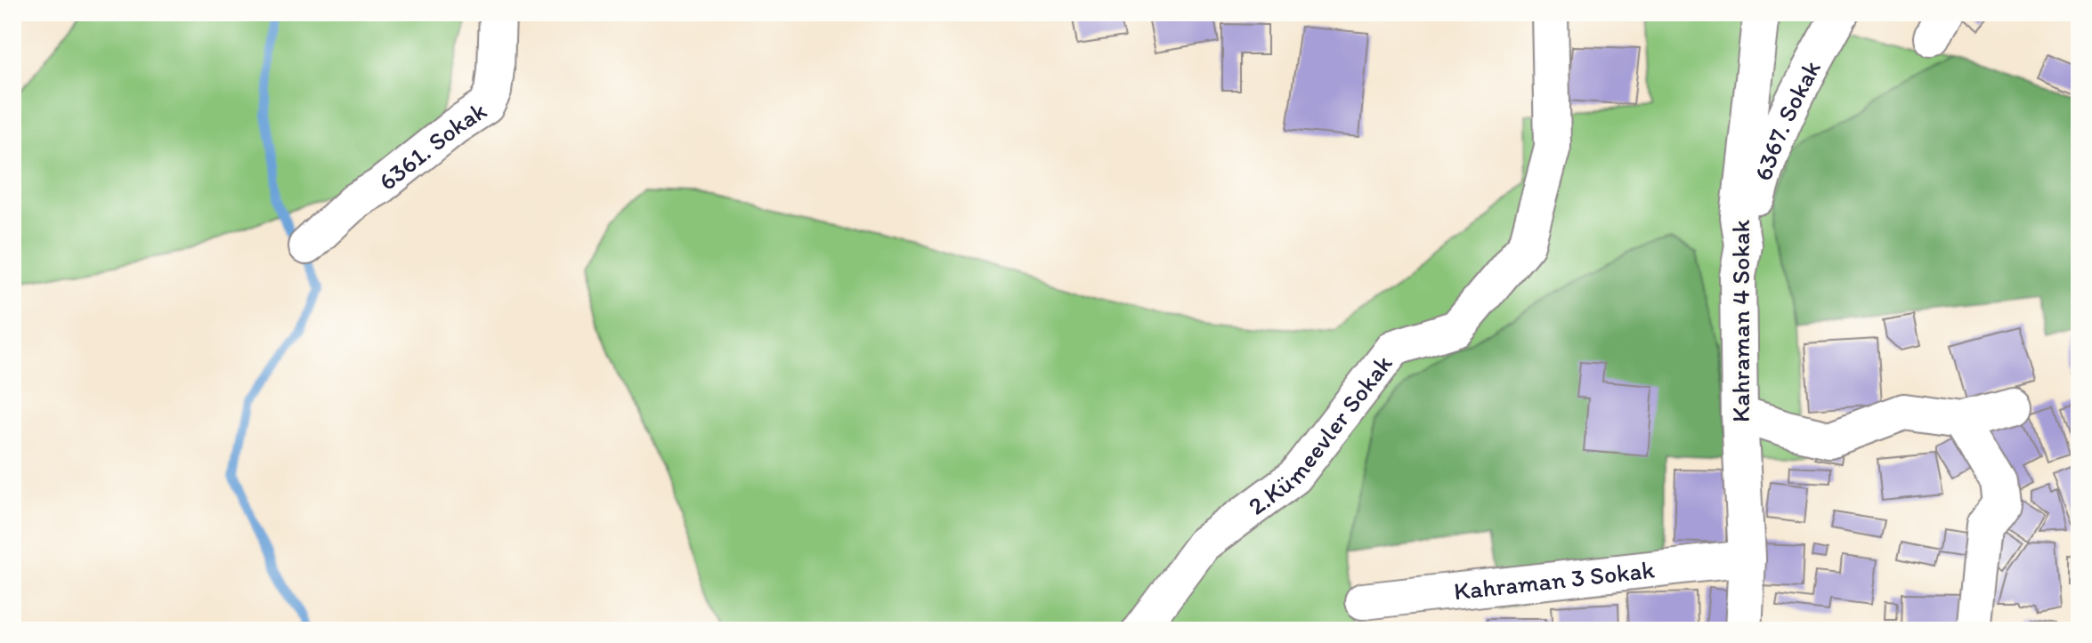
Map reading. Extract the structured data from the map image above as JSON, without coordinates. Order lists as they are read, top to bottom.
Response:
{
  "streets": {
    "street": [
      "6367. Sokak",
      "6361. Sokak",
      "Kahraman 4 Sokak",
      "2.Kümeevler Sokak",
      "Kahraman 3 Sokak"
    ]
  },
  "crossings": [
    ["6367. Sokak", "Kahraman 4 Sokak"],
    ["Kahraman 4 Sokak", "Kahraman 3 Sokak"]
  ]
}
